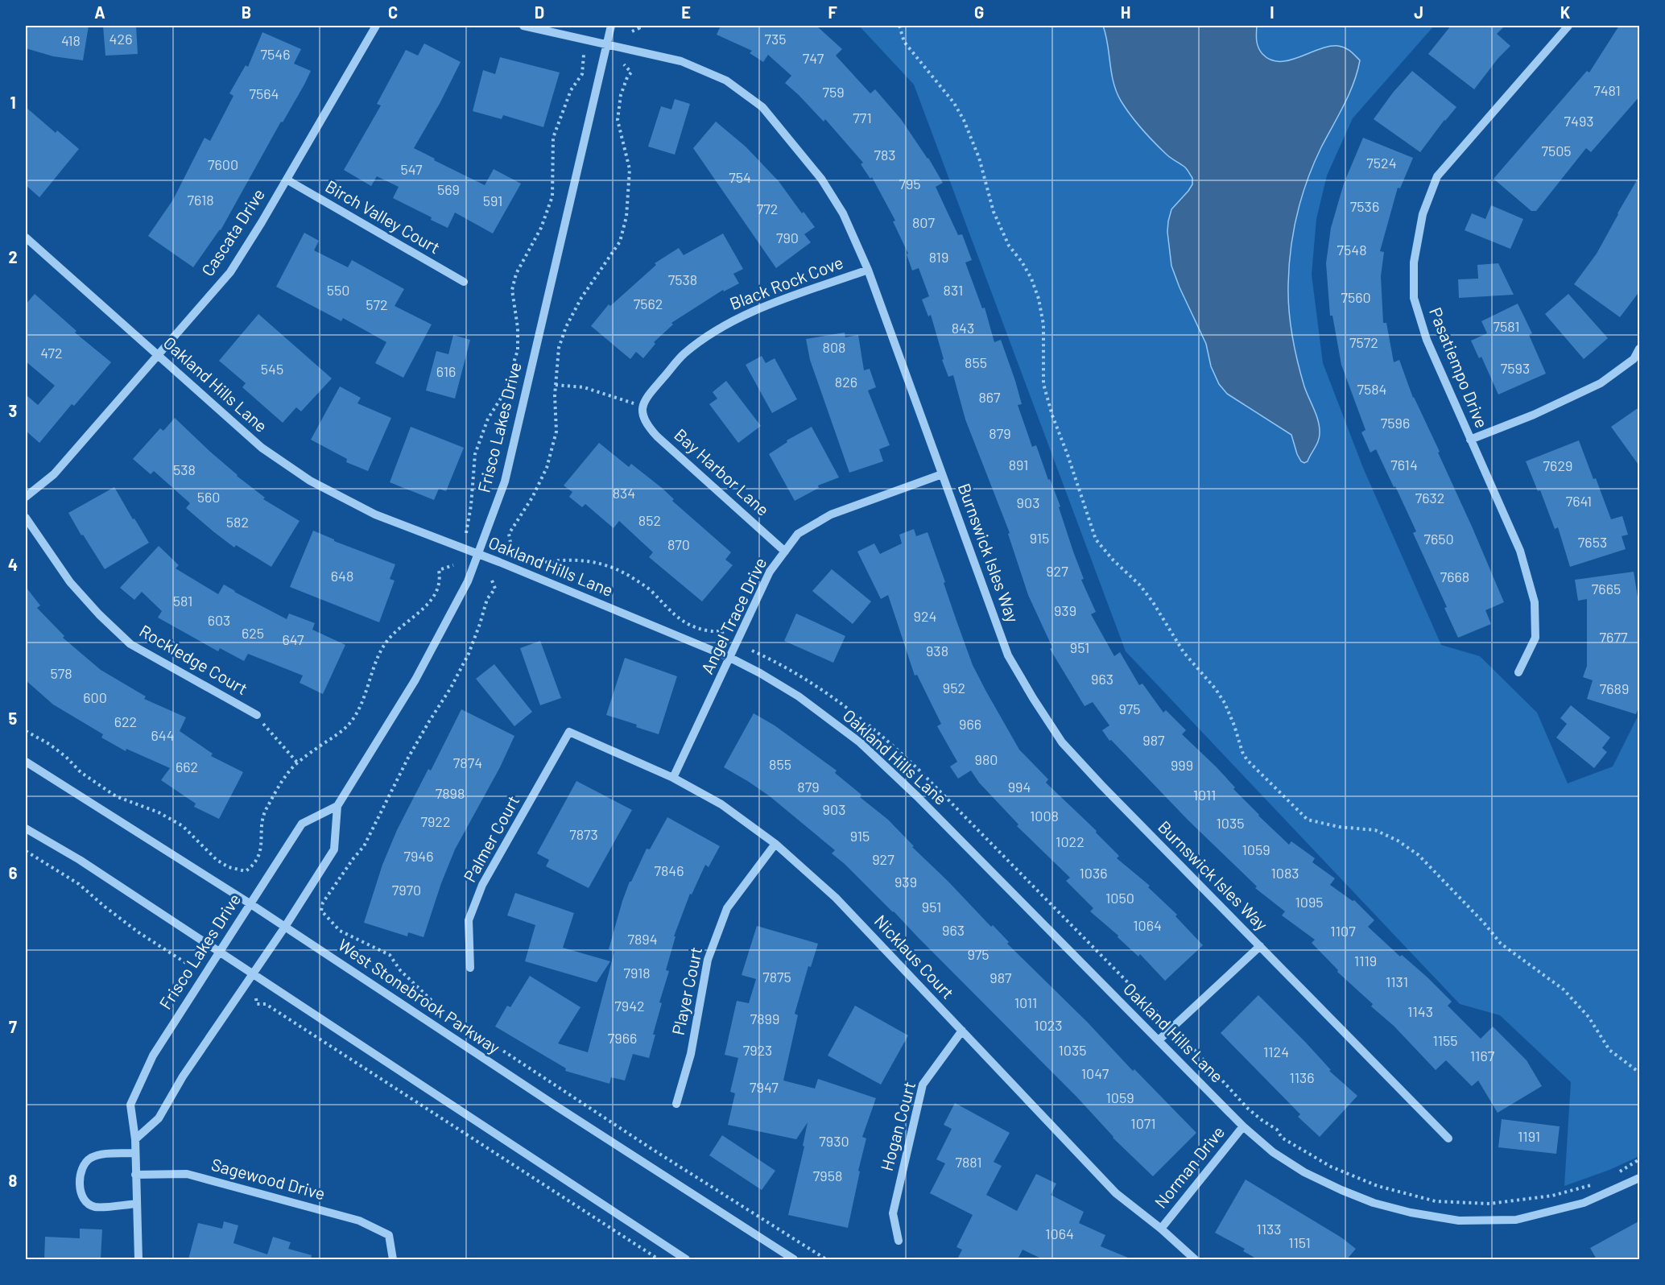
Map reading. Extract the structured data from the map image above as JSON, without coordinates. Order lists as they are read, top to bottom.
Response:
{
  "streets": {
    "street": [
      "Birch Valley Court",
      "Cascata Drive",
      "Black Rock Cove",
      "Pasatiempo Drive",
      "Oakland Hills Lane",
      "Frisco Lakes Drive",
      "Bay Harbor Lane",
      "Burnswick Isles Way",
      "Angel Trace Drive",
      "Rockledge Court",
      "Palmer Court",
      "Nicklaus Court",
      "Player Court",
      "West Stonebrook Parkway",
      "Hogan Court",
      "Norman Drive",
      "Sagewood Drive"
    ]
  },
  "crossings": [
    ["Birch Valley Court", "Cascata Drive"],
    ["Cascata Drive", "Oakland Hills Lane"],
    ["Black Rock Cove", "Bay Harbor Lane"],
    ["Black Rock Cove", "Burnswick Isles Way"],
    ["Oakland Hills Lane", "Frisco Lakes Drive"],
    ["Oakland Hills Lane", "Angel Trace Drive"],
    ["Oakland Hills Lane", "Norman Drive"],
    ["Frisco Lakes Drive", "Burnswick Isles Way"],
    ["Frisco Lakes Drive", "West Stonebrook Parkway"],
    ["Frisco Lakes Drive", "Sagewood Drive"],
    ["Bay Harbor Lane", "Angel Trace Drive"],
    ["Burnswick Isles Way", "Angel Trace Drive"],
    ["Angel Trace Drive", "Nicklaus Court"],
    ["Palmer Court", "Nicklaus Court"],
    ["Nicklaus Court", "Player Court"],
    ["Nicklaus Court", "Hogan Court"],
    ["Nicklaus Court", "Norman Drive"]
  ],
  "house_numbers": [
    "426",
    "735",
    "418",
    "7546",
    "747",
    "7481",
    "759",
    "7564",
    "771",
    "7493",
    "7505",
    "783",
    "7524",
    "7600",
    "547",
    "754",
    "795",
    "569",
    "7618",
    "591",
    "7536",
    "772",
    "807",
    "790",
    "7548",
    "819",
    "7538",
    "550",
    "831",
    "7560",
    "7562",
    "572",
    "7581",
    "843",
    "7572",
    "808",
    "472",
    "855",
    "7593",
    "545",
    "616",
    "826",
    "7584",
    "867",
    "7596",
    "879",
    "891",
    "7614",
    "7629",
    "538",
    "834",
    "560",
    "7632",
    "7641",
    "903",
    "852",
    "582",
    "915",
    "7650",
    "7653",
    "870",
    "927",
    "648",
    "7668",
    "7665",
    "581",
    "939",
    "924",
    "603",
    "625",
    "7677",
    "647",
    "951",
    "938",
    "578",
    "963",
    "952",
    "7689",
    "600",
    "975",
    "622",
    "966",
    "644",
    "987",
    "980",
    "7874",
    "855",
    "999",
    "662",
    "879",
    "994",
    "7898",
    "1011",
    "903",
    "1008",
    "7922",
    "1035",
    "7873",
    "915",
    "1022",
    "1059",
    "7946",
    "927",
    "7846",
    "1036",
    "1083",
    "939",
    "7970",
    "1050",
    "1095",
    "951",
    "1064",
    "963",
    "1107",
    "7894",
    "975",
    "1119",
    "7918",
    "7875",
    "987",
    "1131",
    "1011",
    "7942",
    "1143",
    "7899",
    "1023",
    "7966",
    "1155",
    "7923",
    "1035",
    "1124",
    "1167",
    "1047",
    "1136",
    "7947",
    "1059",
    "1071",
    "1191",
    "7930",
    "7881",
    "7958",
    "1133",
    "1064",
    "1151"
  ],
  "grid": {
    "columns": [
      "A",
      "B",
      "C",
      "D",
      "E",
      "F",
      "G",
      "H",
      "I",
      "J",
      "K"
    ],
    "rows": [
      "1",
      "2",
      "3",
      "4",
      "5",
      "6",
      "7",
      "8"
    ]
  }
}
